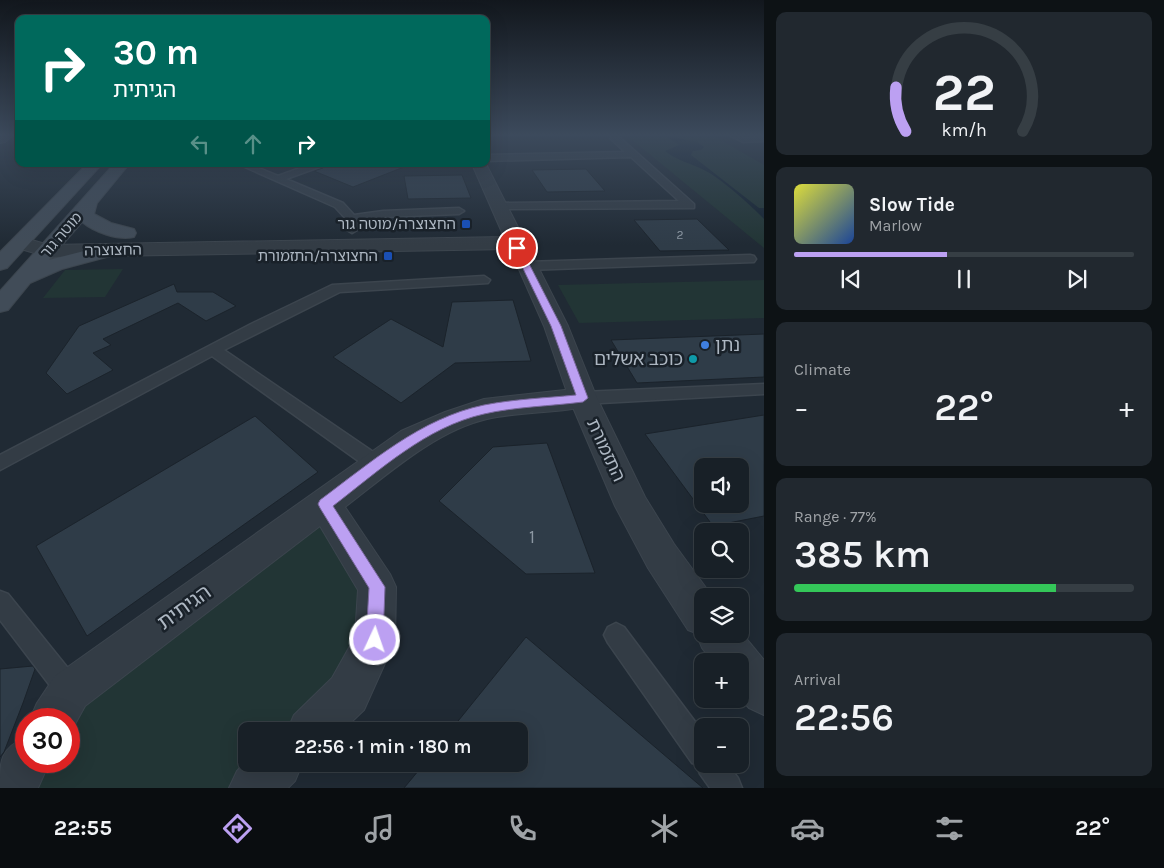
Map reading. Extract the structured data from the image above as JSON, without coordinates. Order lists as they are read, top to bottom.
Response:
{
  "streets": {
    "main road": ["מוטה גור"],
    "street": ["החצוצרה", "התזמורת", "הגיתית"]
  },
  "crossings": [
    ["מוטה גור", "החצוצרה"],
    ["החצוצרה", "התזמורת"],
    ["התזמורת", "הגיתית"]
  ],
  "places": {
    "transit": ["החצוצרה/מוטה גור", "החצוצרה/התזמורת"],
    "other": ["נתן", "כוכב אשלים"]
  },
  "house_numbers": ["2", "1"],
  "page": {
    "turn": ["30 m", "הגיתית"],
    "song": ["Slow Tide", "Marlow"],
    "tile": [
      "Climate",
      ["Range · 77%", "385 km"],
      ["Arrival", "22:56"]
    ],
    "heat": ["−", "22°", "+"],
    "map_buttons": ["+", "−"],
    "limit": "30",
    "trip": "22:56 · 1 min · 180 m",
    "tabs": ["22:55", "22°"],
    "gauge": ["22", "km/h"]
  }
}
